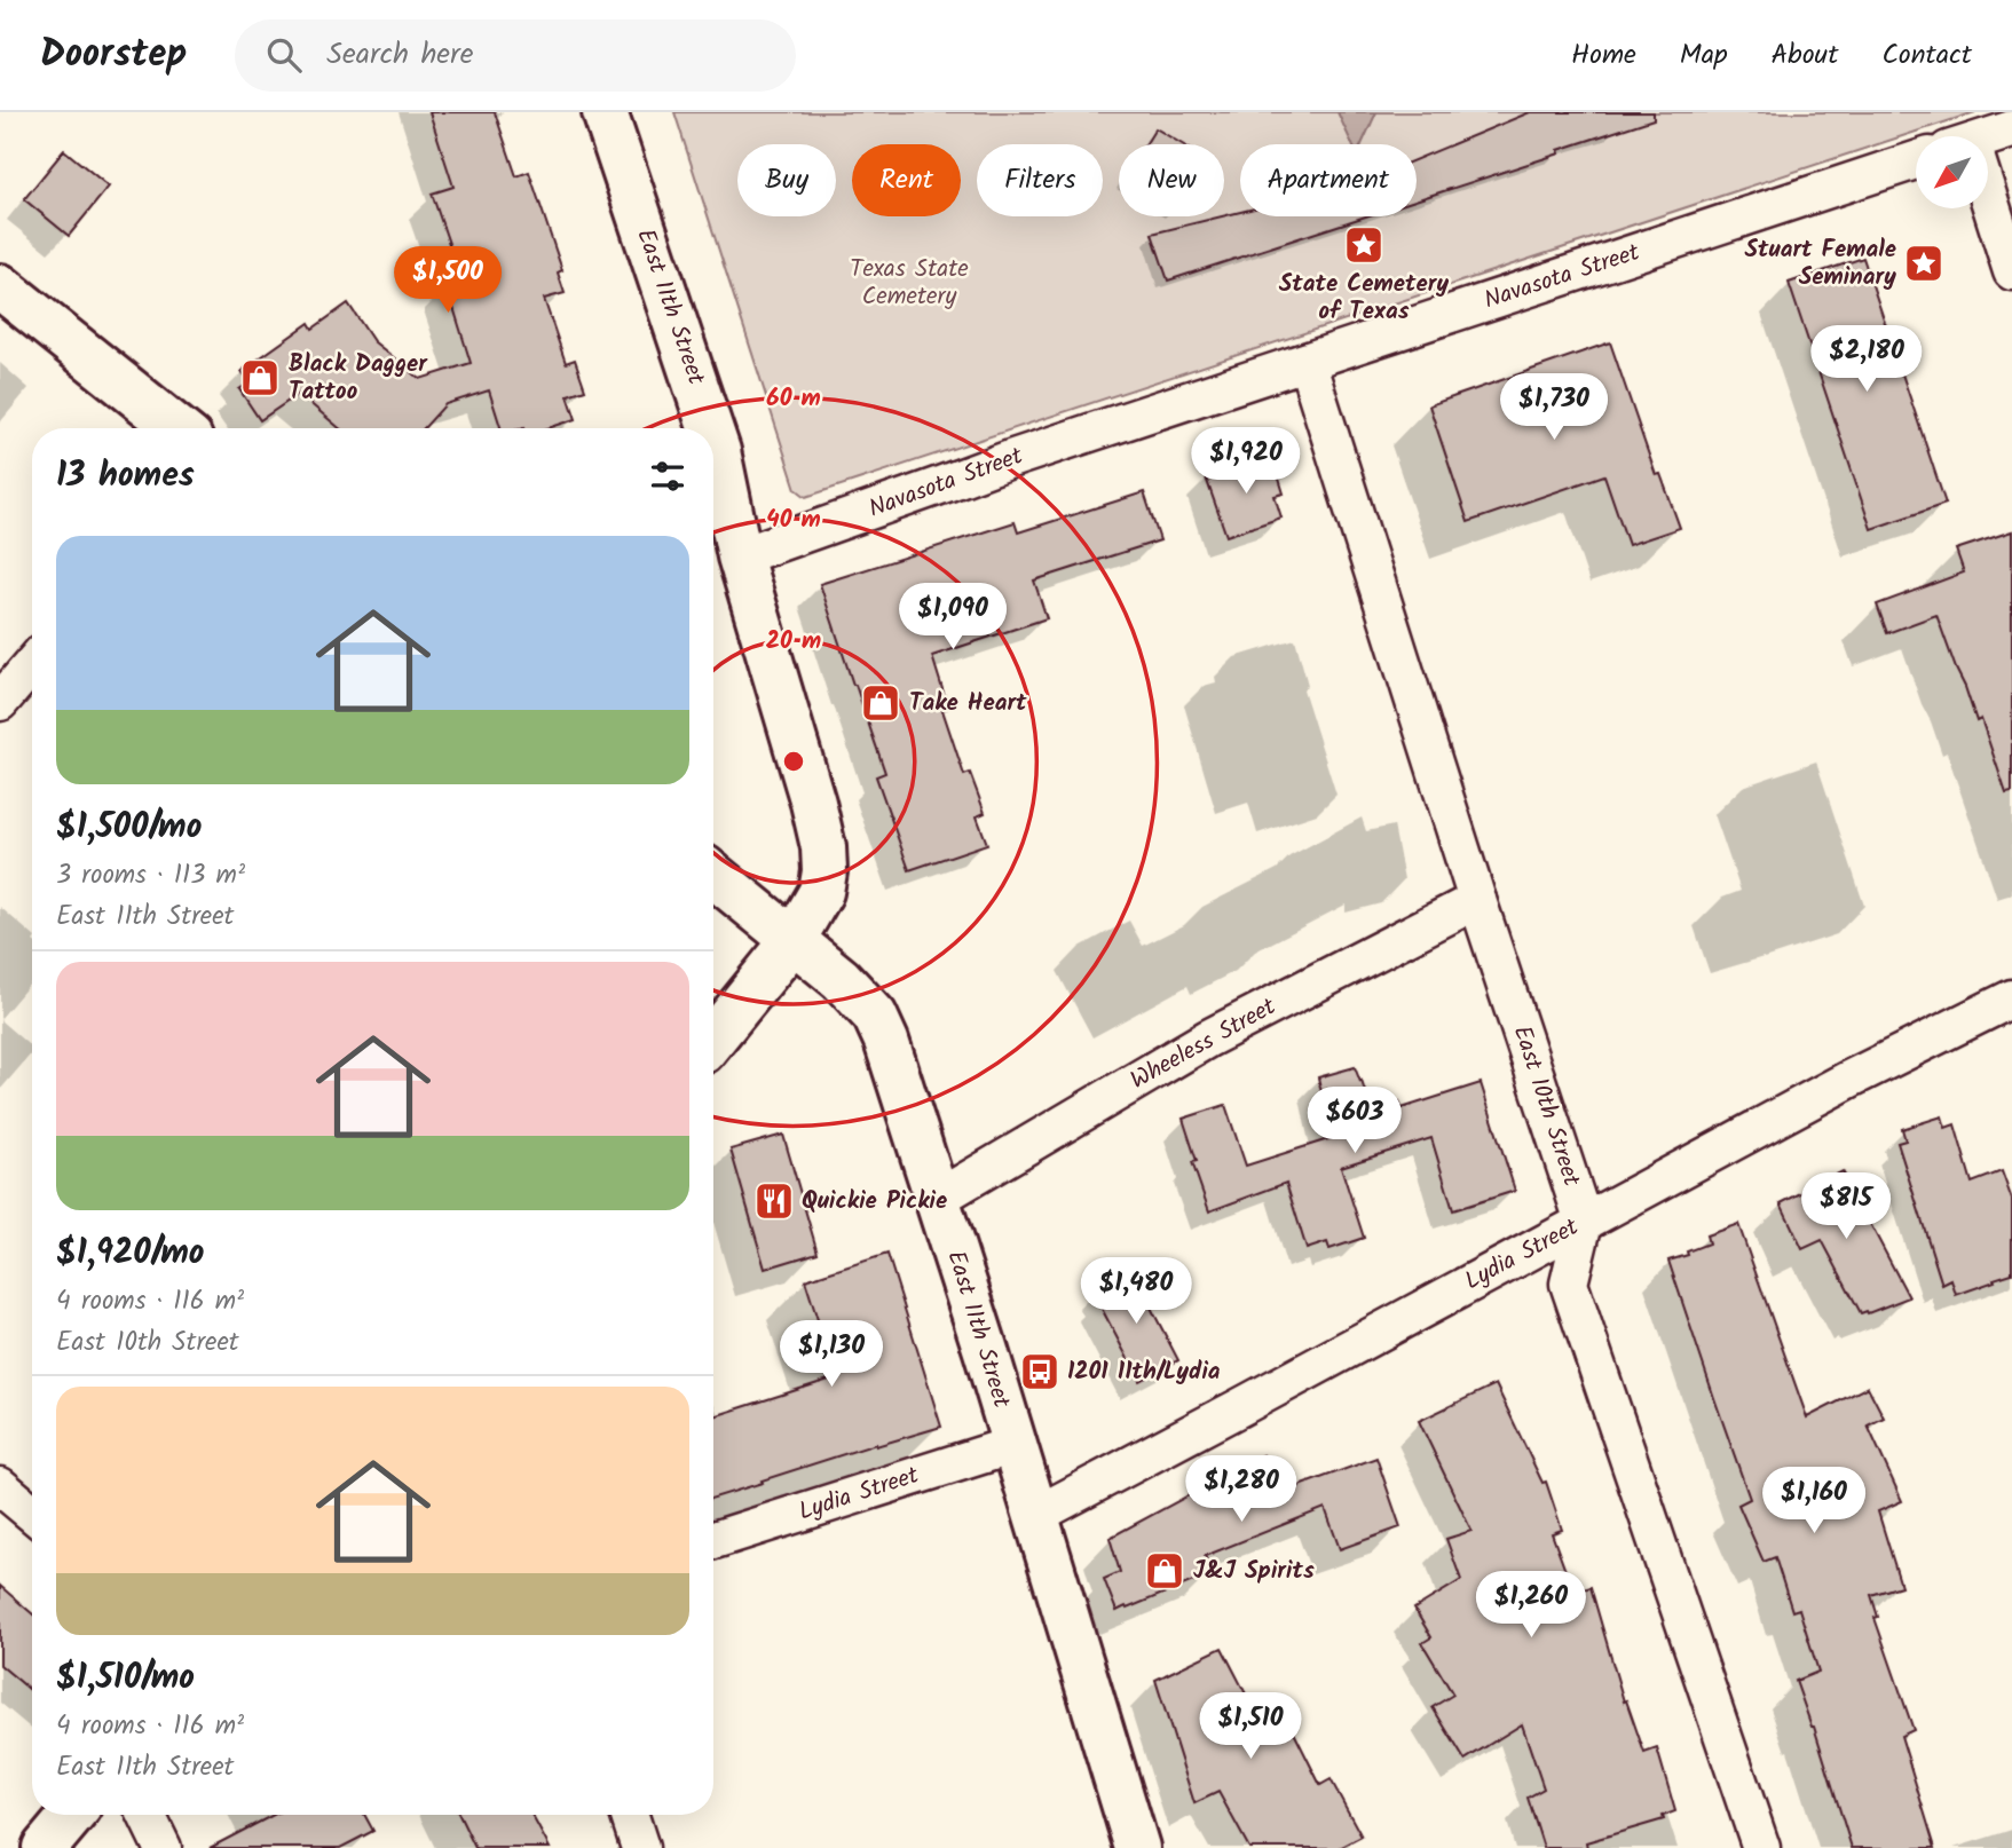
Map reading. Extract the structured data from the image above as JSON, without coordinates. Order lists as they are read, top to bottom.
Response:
{
  "streets": {
    "street": [
      "Navasota Street",
      "East 11th Street",
      "Wheeless Street",
      "East 10th Street",
      "Lydia Street"
    ]
  },
  "crossings": [
    ["Navasota Street", "East 11th Street"],
    ["Navasota Street", "East 10th Street"],
    ["East 11th Street", "Wheeless Street"],
    ["East 11th Street", "Lydia Street"],
    ["Wheeless Street", "East 10th Street"],
    ["East 10th Street", "Lydia Street"]
  ],
  "parks": ["Texas State Cemetery"],
  "places": {
    "place": ["State Cemetery of Texas", "Stuart Female Seminary"],
    "shop": ["Black Dagger Tattoo", "Take Heart", "J&J Spirits"],
    "restaurant": ["Quickie Pickie"],
    "bus stop": ["1201 11th/Lydia"]
  },
  "north": "bottom left",
  "page": {
    "header": "Doorstep",
    "search": "Search here",
    "nav": [
      "Home",
      "Map",
      "About",
      "Contact"
    ],
    "chip": [
      "Buy",
      "Rent",
      "Filters",
      "New",
      "Apartment"
    ],
    "price": [
      "$1,500",
      "$2,180",
      "$1,730",
      "$1,920",
      "$1,090",
      "$603",
      "$815",
      "$1,480",
      "$1,130",
      "$1,280",
      "$1,160",
      "$1,260",
      "$1,510"
    ],
    "heading": "13 homes",
    "list": [
      {
        "name": "$1,500/mo",
        "note": "3 rooms · 113 m² · East 11th Street"
      },
      {
        "name": "$1,920/mo",
        "note": "4 rooms · 116 m² · East 10th Street"
      },
      {
        "name": "$1,510/mo",
        "note": "4 rooms · 116 m² · East 11th Street"
      }
    ]
  },
  "rings": ["60 m", "40 m", "20 m"]
}
